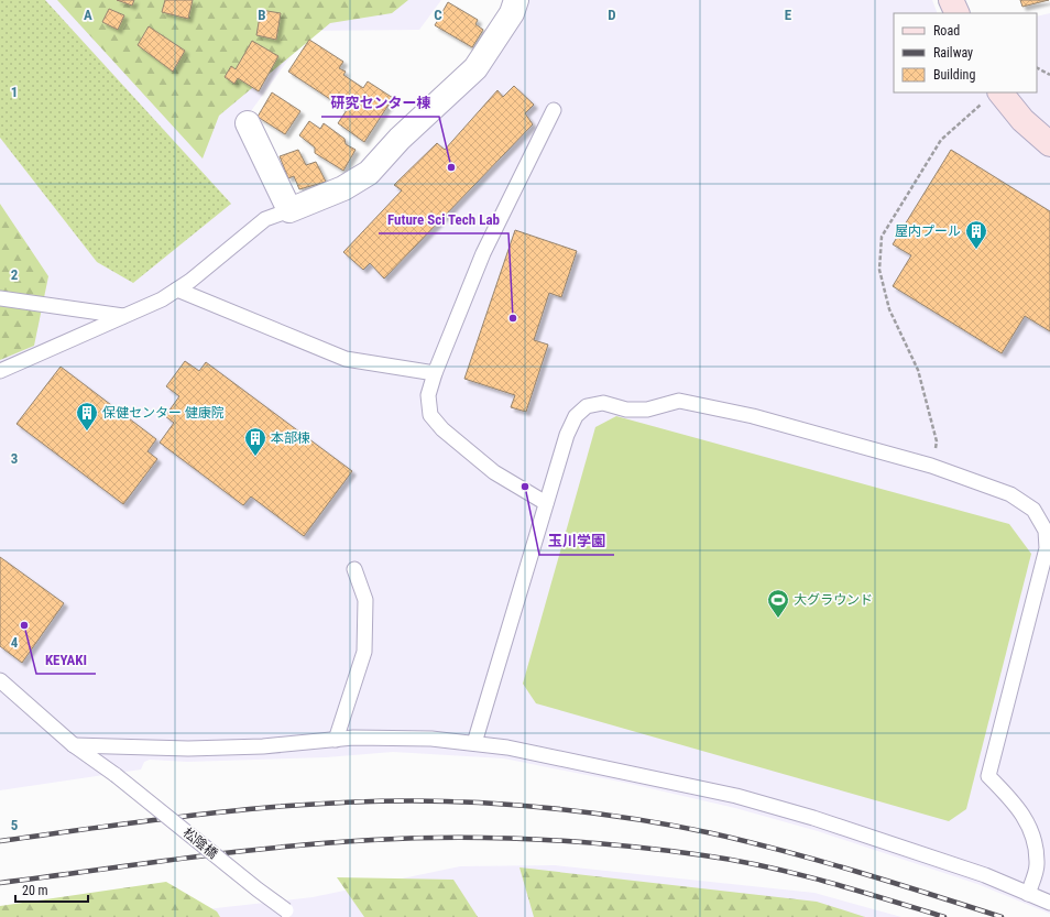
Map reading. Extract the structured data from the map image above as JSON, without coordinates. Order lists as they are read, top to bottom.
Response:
{
  "streets": {
    "lane": ["松陰橋"]
  },
  "places": {
    "other": [
      "研究センター棟",
      "Future Sci Tech Lab",
      "玉川学園",
      "KEYAKI"
    ],
    "building": ["屋内プール", "保健センター 健康院", "本部棟"],
    "sports": ["大グラウンド"]
  },
  "legend": ["Road", "Railway", "Building"],
  "scale_bar": "20 m",
  "grid": {
    "columns": [
      "A",
      "B",
      "C",
      "D",
      "E"
    ],
    "rows": [
      "1",
      "2",
      "3",
      "4",
      "5"
    ]
  }
}
